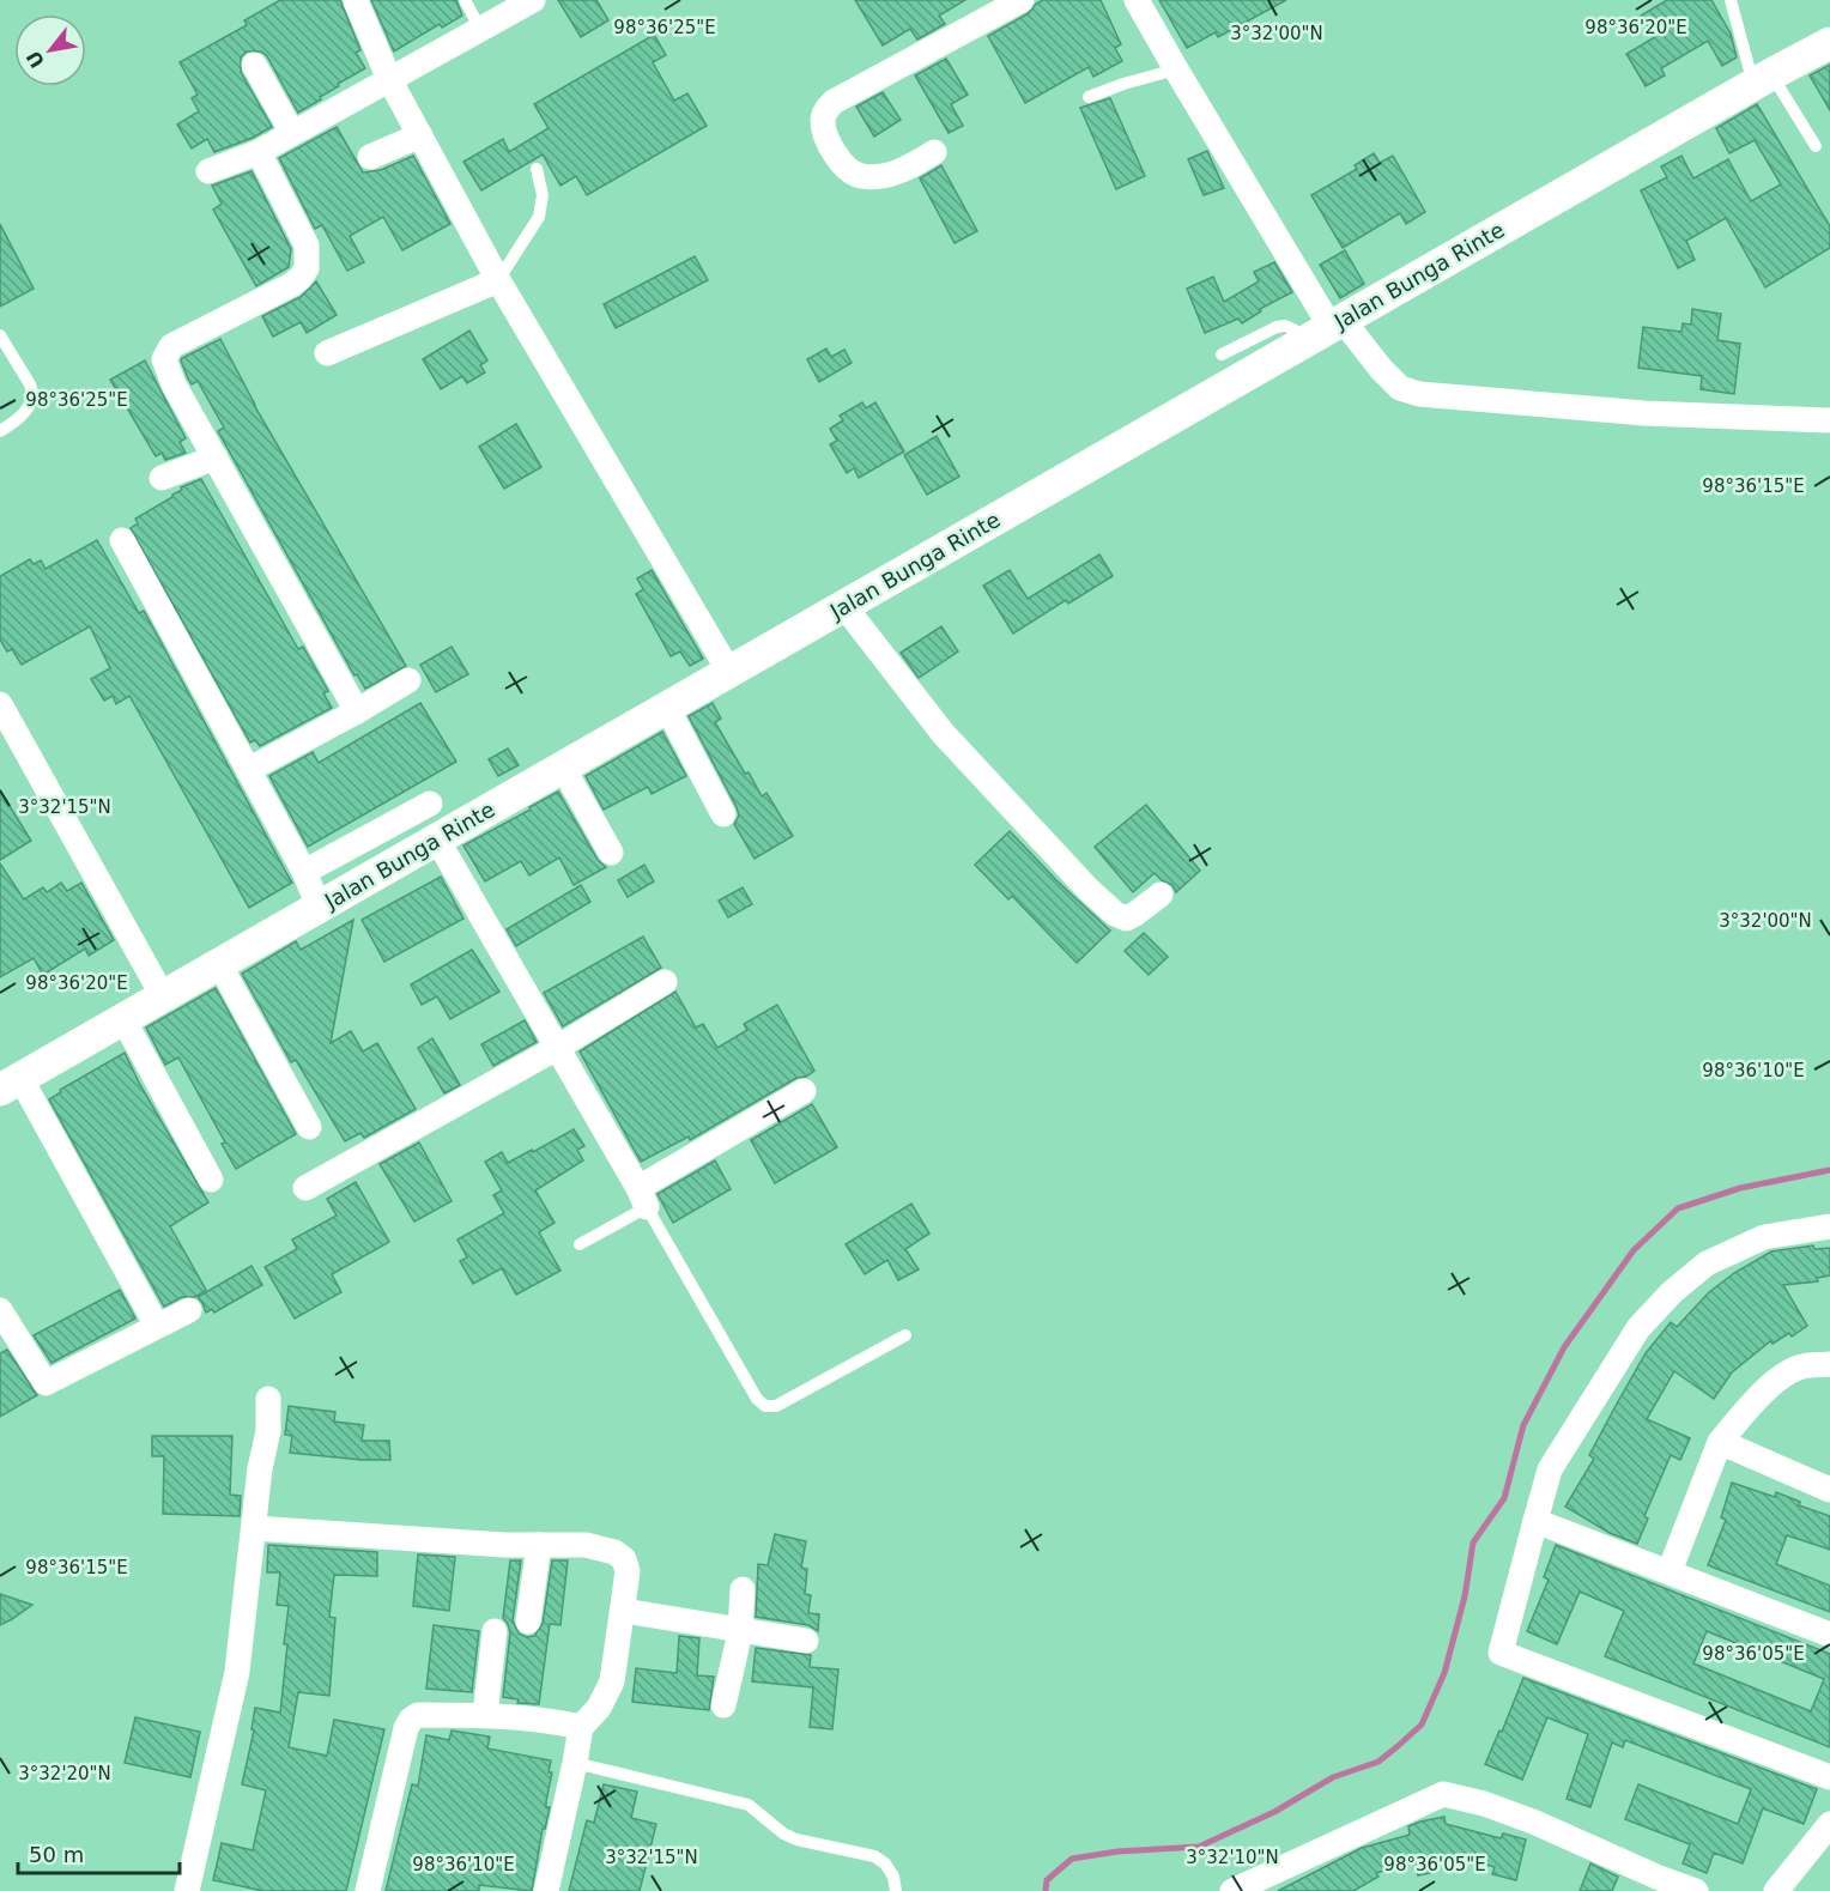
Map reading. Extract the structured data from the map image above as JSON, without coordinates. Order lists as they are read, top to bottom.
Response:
{
  "streets": {
    "street": ["Jalan Bunga Rinte"]
  },
  "scale_bar": "50 m",
  "north": "bottom left",
  "coordinates": [
    "98°36'25\"E",
    "98°36'20\"E",
    "3°32'00\"N",
    "98°36'15\"E",
    "3°32'15\"N",
    "98°36'10\"E",
    "98°36'05\"E",
    "3°32'20\"N",
    "3°32'10\"N"
  ]
}
